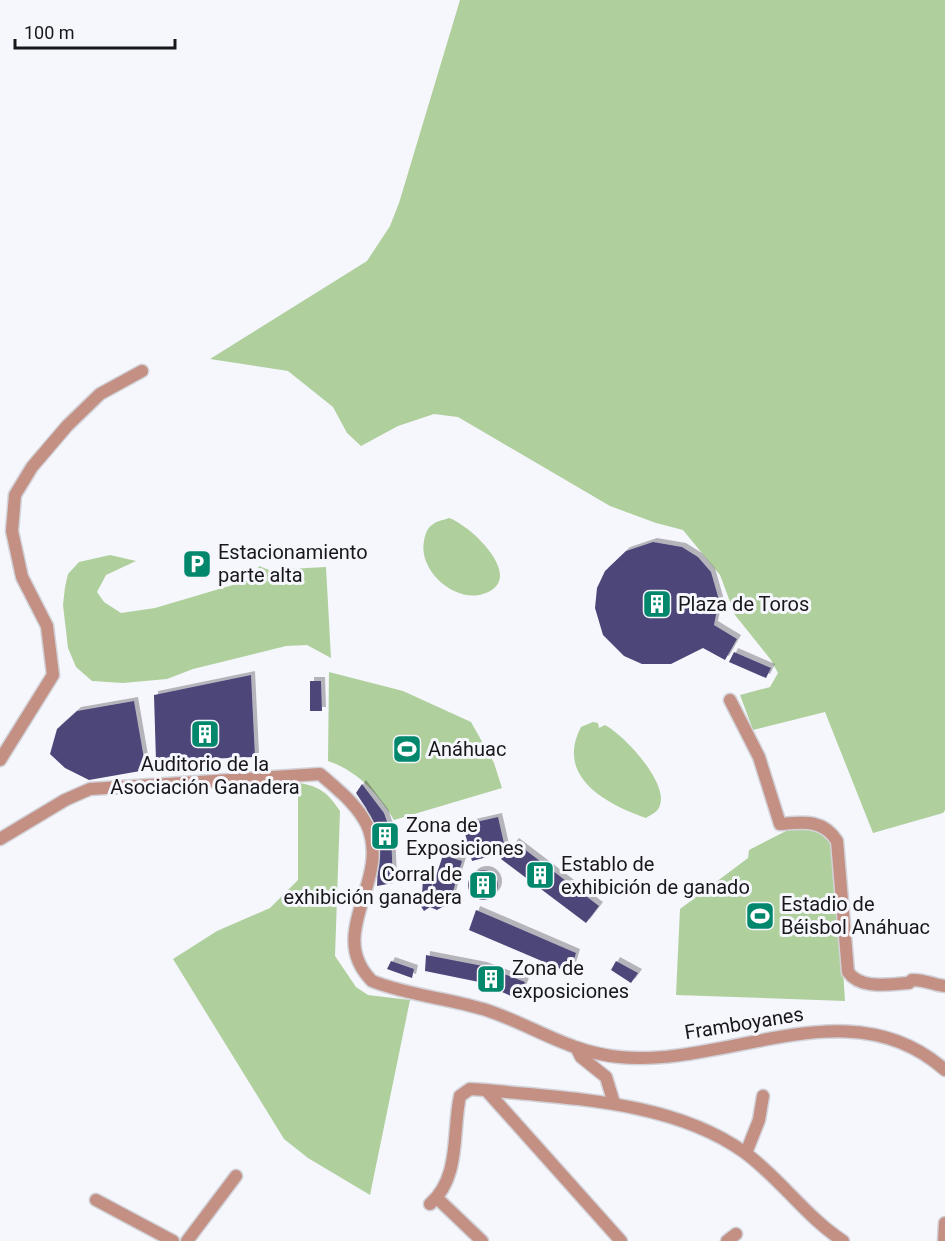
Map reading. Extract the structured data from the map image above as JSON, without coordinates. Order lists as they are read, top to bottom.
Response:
{
  "streets": {
    "street": ["Framboyanes"]
  },
  "places": {
    "parking": ["Estacionamiento parte alta"],
    "building": [
      "Plaza de Toros",
      "Auditorio de la Asociación Ganadera",
      "Zona de Exposiciones",
      "Establo de exhibición de ganado",
      "Corral de exhibición ganadera",
      "Zona de exposiciones"
    ],
    "sports": ["Anáhuac", "Estadio de Béisbol Anáhuac"]
  },
  "scale_bar": "100 m"
}
